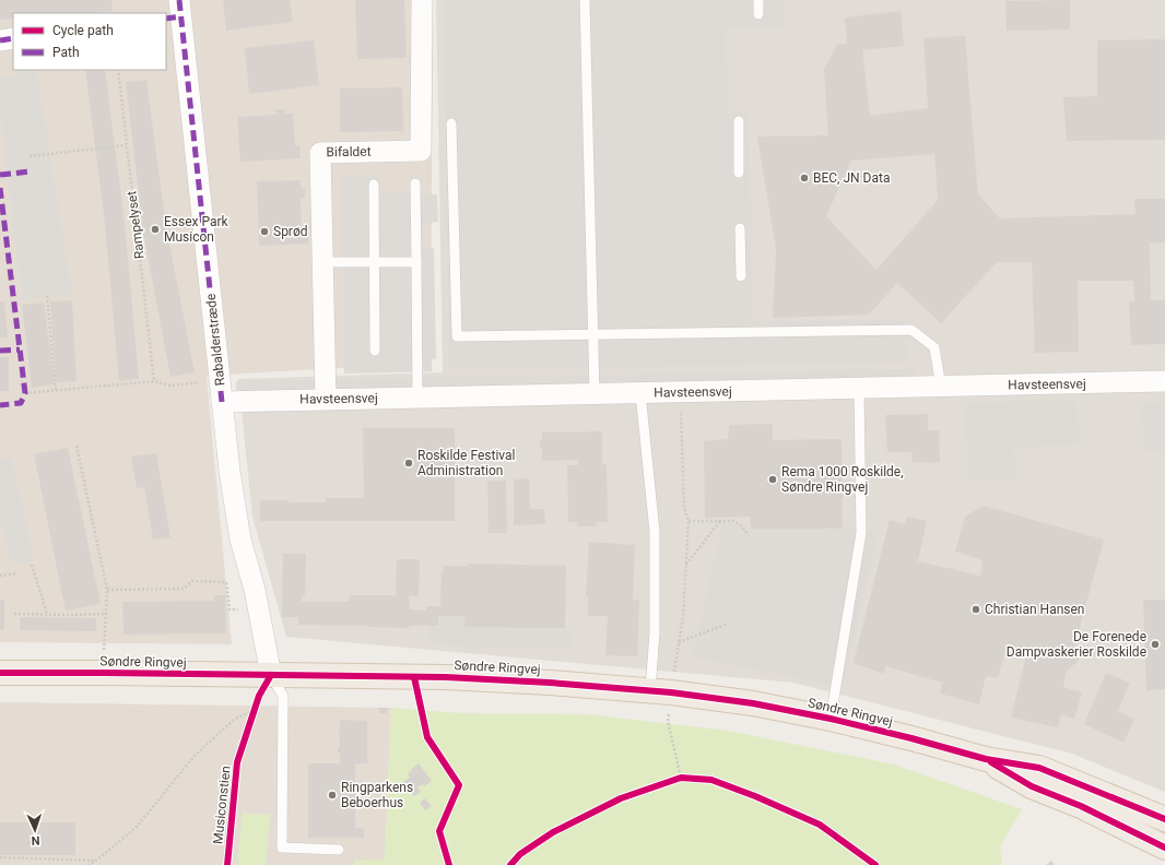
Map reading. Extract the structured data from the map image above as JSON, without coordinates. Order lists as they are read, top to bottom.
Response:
{
  "streets": {
    "main road": ["Søndre Ringvej"],
    "street": ["Bifaldet", "Rabalderstræde", "Havsteensvej"],
    "path": ["Rampelyset"],
    "cycle path": ["Musiconstien"]
  },
  "crossings": [
    ["Bifaldet", "Havsteensvej"],
    ["Rabalderstræde", "Havsteensvej"],
    ["Rabalderstræde", "Søndre Ringvej"]
  ],
  "places": [
    "BEC, JN Data",
    "Essex Park Musicon",
    "Sprød",
    "Roskilde Festival Administration",
    "Rema 1000 Roskilde, Søndre Ringvej",
    "Christian Hansen",
    "De Forenede Dampvaskerier Roskilde",
    "Ringparkens Beboerhus"
  ],
  "legend": ["Cycle path", "Path"],
  "north": "bottom"
}
